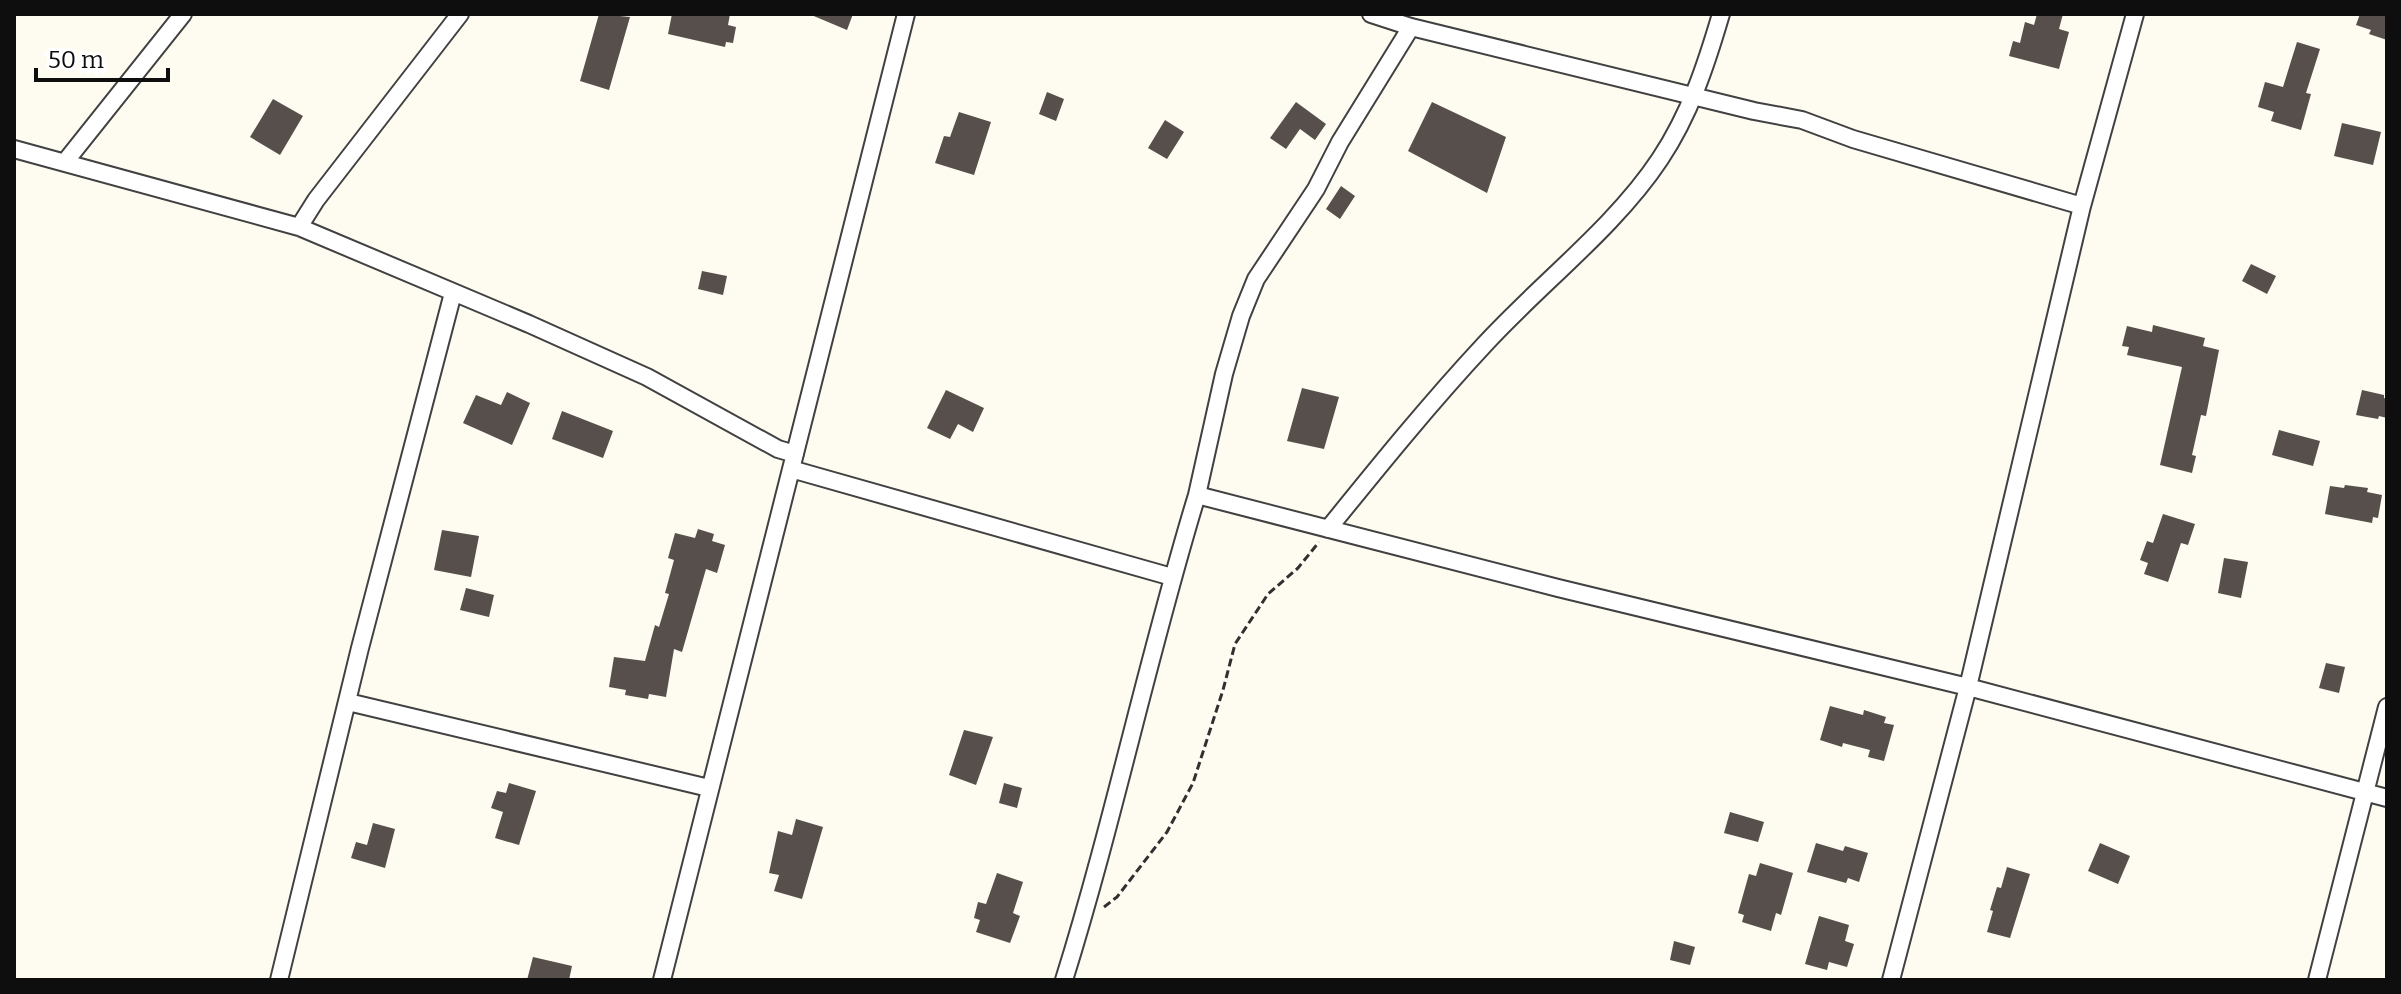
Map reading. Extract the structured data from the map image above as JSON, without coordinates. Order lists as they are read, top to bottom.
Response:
{
  "scale_bar": "50 m"
}
